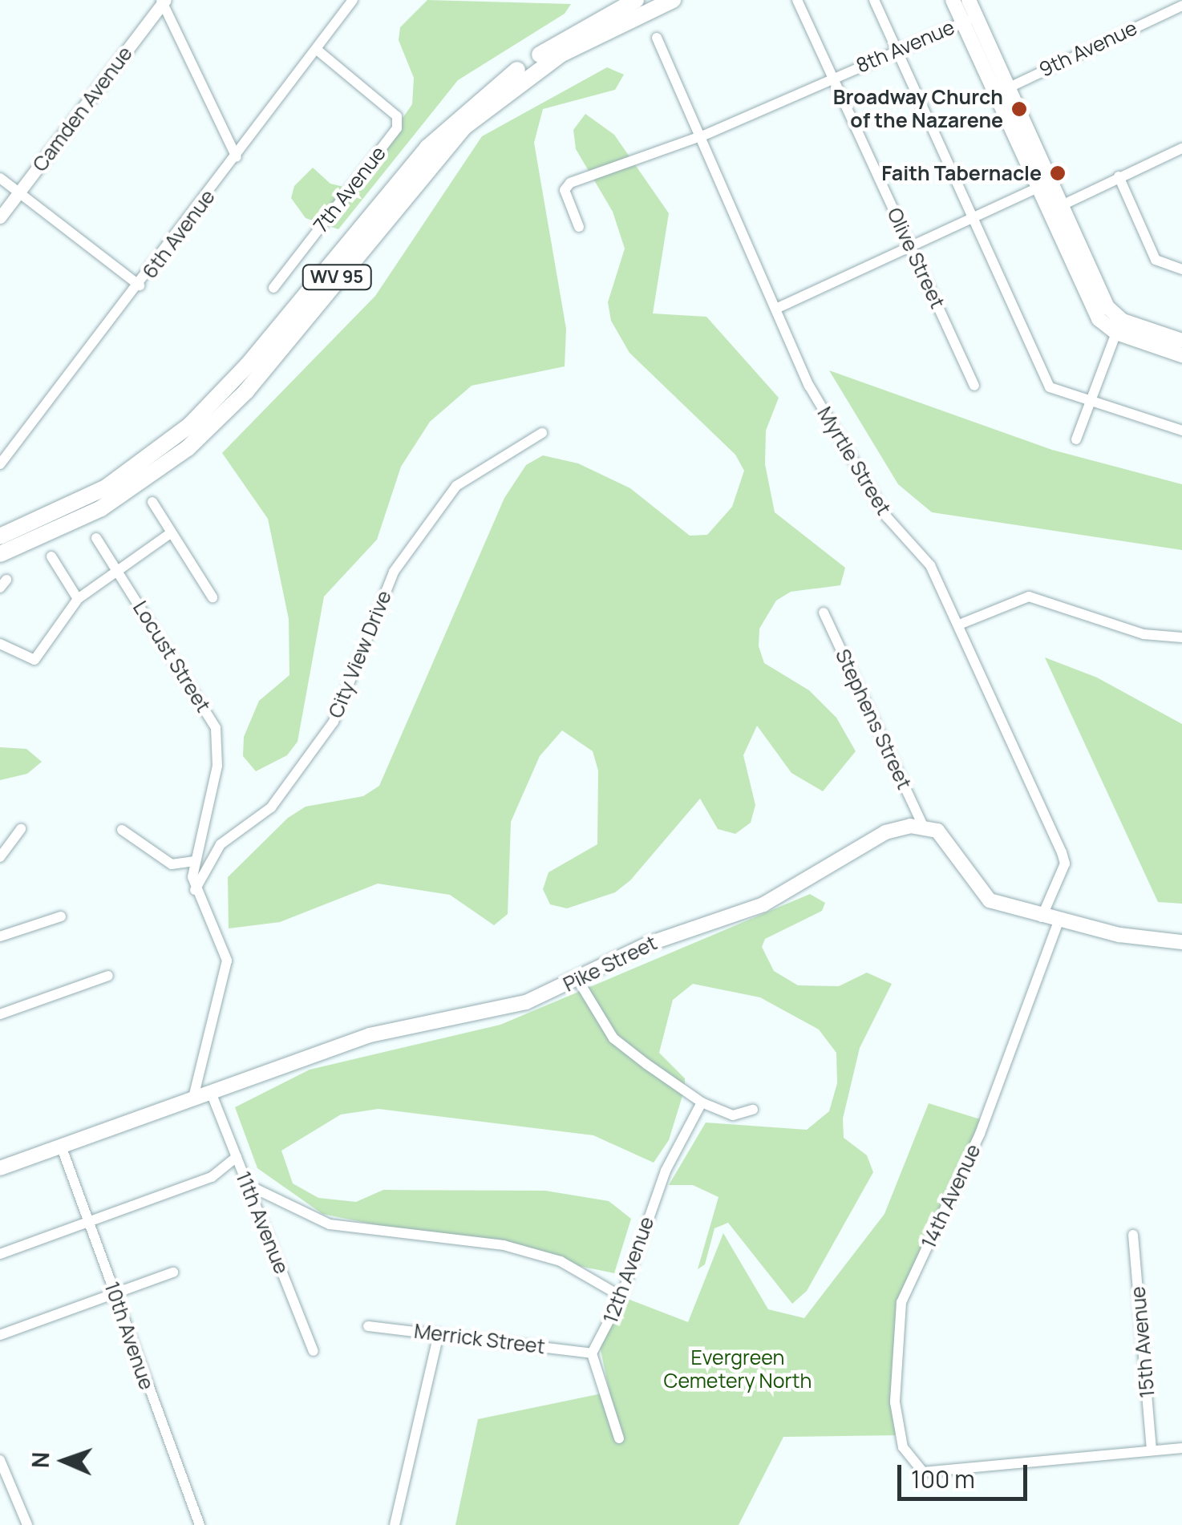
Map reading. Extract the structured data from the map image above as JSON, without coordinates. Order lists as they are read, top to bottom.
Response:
{
  "streets": {
    "main road": ["WV 95", "Pike Street"],
    "street": [
      "8th Avenue",
      "9th Avenue",
      "Camden Avenue",
      "7th Avenue",
      "6th Avenue",
      "Olive Street",
      "Myrtle Street",
      "City View Drive",
      "Locust Street",
      "Stephens Street",
      "14th Avenue",
      "11th Avenue",
      "12th Avenue",
      "10th Avenue",
      "Merrick Street",
      "15th Avenue"
    ]
  },
  "crossings": [
    ["8th Avenue", "Olive Street"],
    ["8th Avenue", "Myrtle Street"],
    ["7th Avenue", "6th Avenue"],
    ["City View Drive", "Locust Street"],
    ["Stephens Street", "Pike Street"],
    ["Pike Street", "11th Avenue"],
    ["Pike Street", "10th Avenue"],
    ["14th Avenue", "15th Avenue"],
    ["12th Avenue", "Merrick Street"]
  ],
  "parks": ["Evergreen Cemetery North"],
  "places": ["Broadway Church of the Nazarene", "Faith Tabernacle"],
  "scale_bar": "100 m",
  "north": "left"
}
